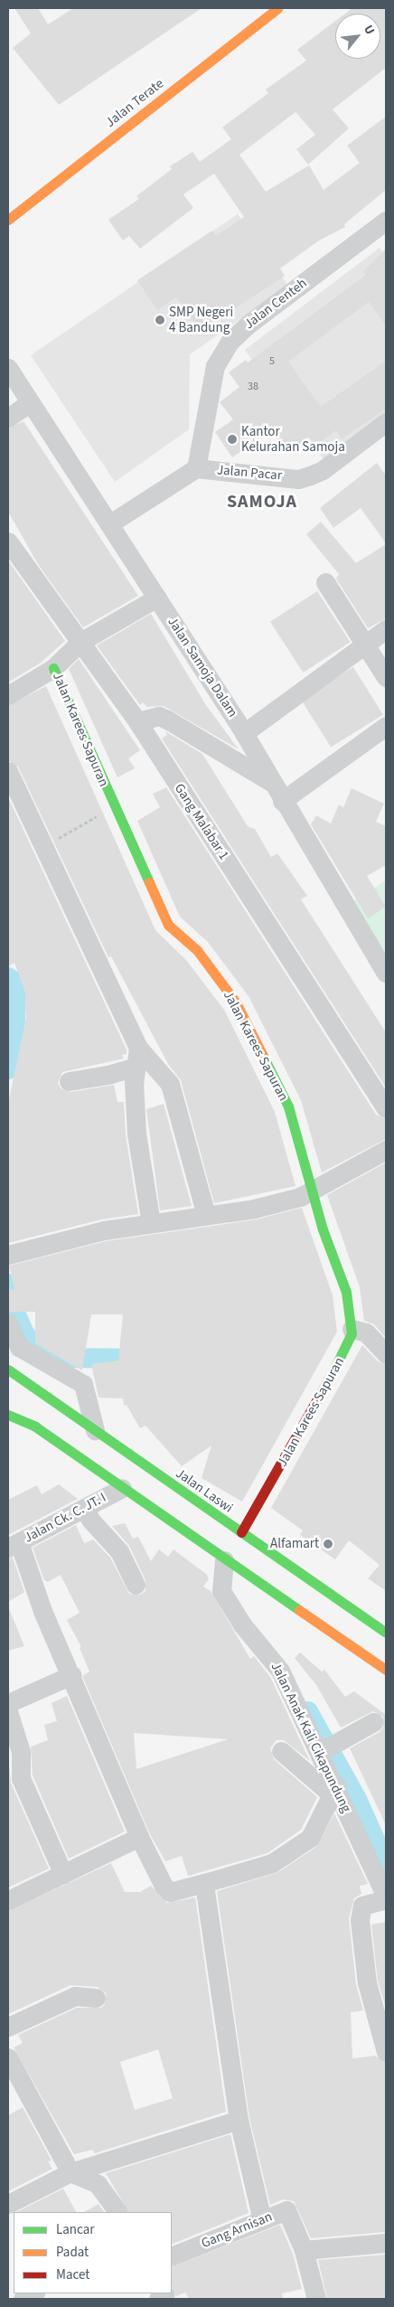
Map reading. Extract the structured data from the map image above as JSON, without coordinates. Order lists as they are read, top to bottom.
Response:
{
  "streets": {
    "street": [
      "Jalan Terate",
      "Jalan Centeh",
      "Jalan Pacar",
      "Jalan Samoja Dalam",
      "Jalan Karees Sapuran",
      "Gang Malabar 1",
      "Jalan Laswi",
      "Jalan Ck. C. JT. I",
      "Jalan Anak Kali Cikapundung",
      "Gang Arnisan"
    ]
  },
  "crossings": [
    ["Jalan Centeh", "Jalan Pacar"],
    ["Jalan Samoja Dalam", "Jalan Karees Sapuran"],
    ["Jalan Karees Sapuran", "Gang Malabar 1"],
    ["Jalan Karees Sapuran", "Jalan Laswi"]
  ],
  "districts": ["SAMOJA"],
  "places": ["SMP Negeri 4 Bandung", "Kantor Kelurahan Samoja", "Alfamart"],
  "house_numbers": ["5", "38"],
  "legend": ["Lancar", "Padat", "Macet"],
  "north": "top right"
}
